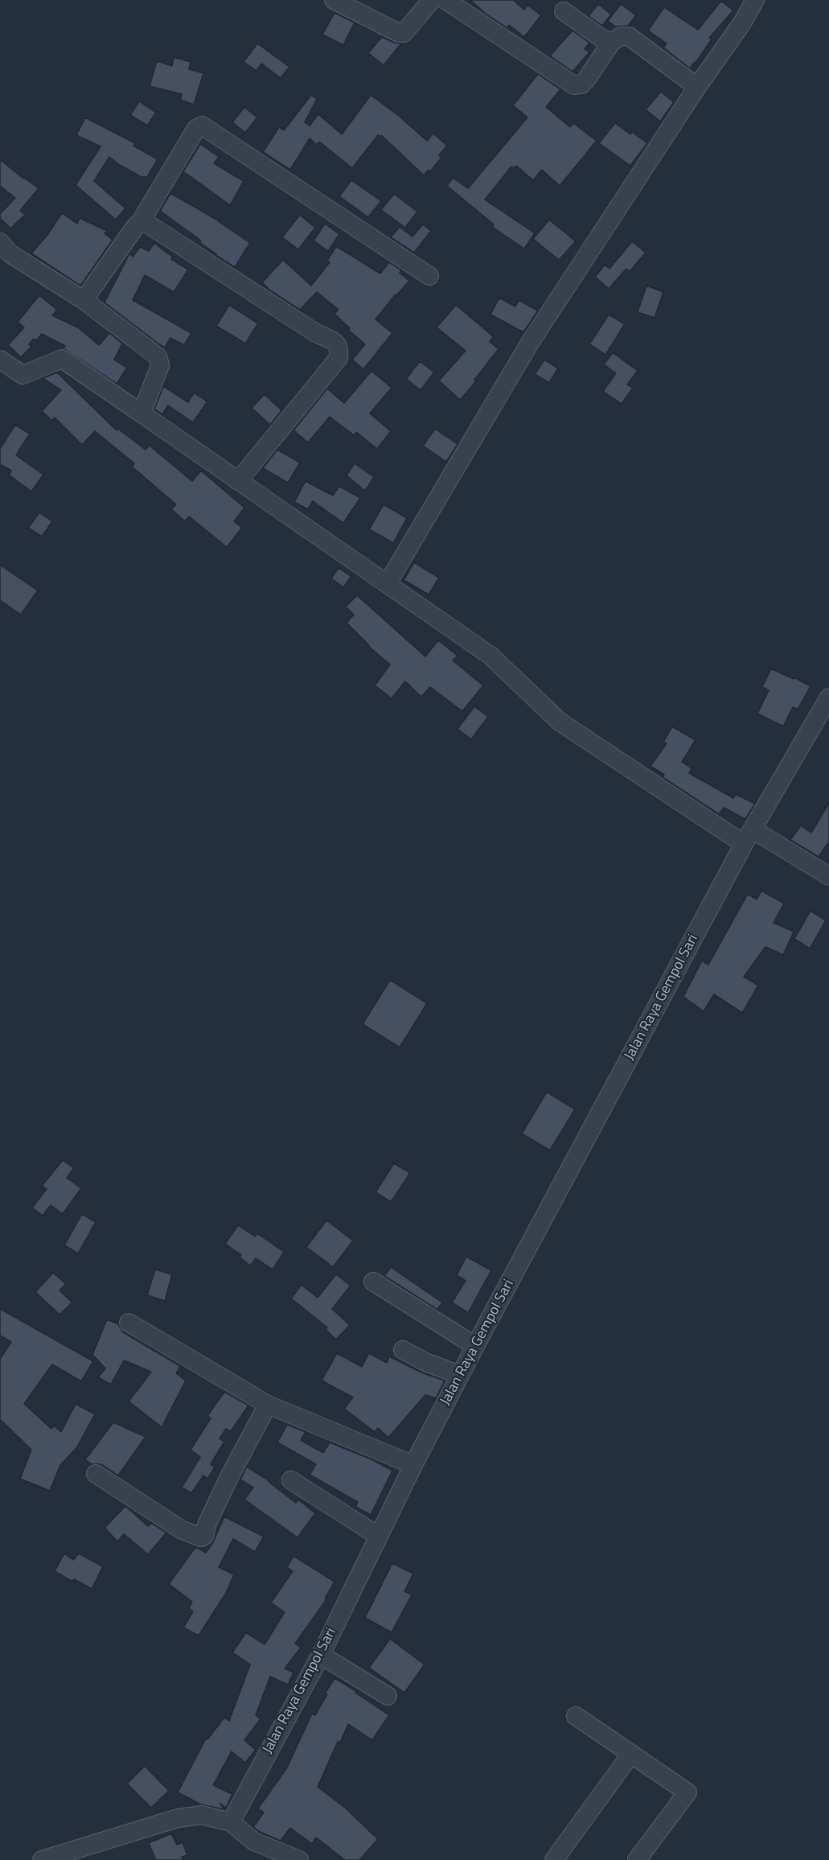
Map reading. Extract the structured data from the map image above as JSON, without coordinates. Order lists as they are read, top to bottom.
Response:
{
  "streets": {
    "street": ["Jalan Raya Gempol Sari"]
  }
}
